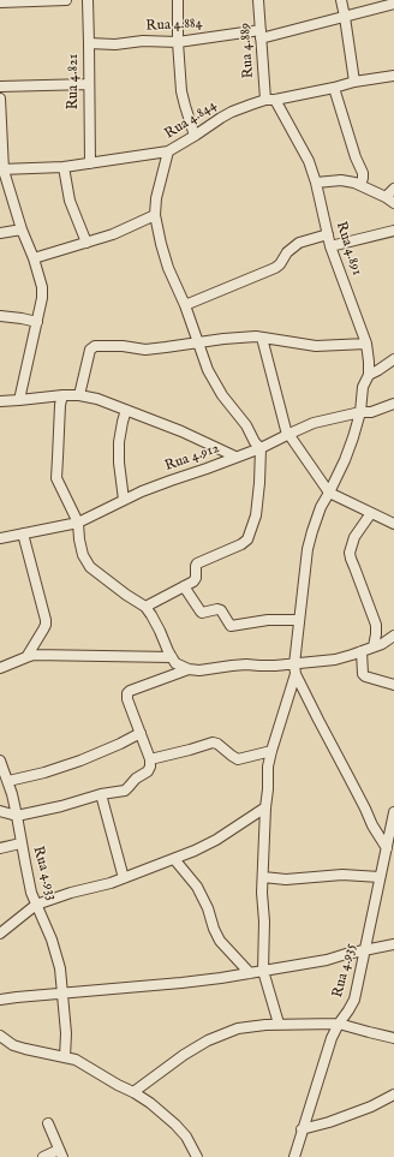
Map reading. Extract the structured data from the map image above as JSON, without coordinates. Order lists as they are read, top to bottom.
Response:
{
  "streets": {
    "street": [
      "Rua 4.884",
      "Rua 4.889",
      "Rua 4.821",
      "Rua 4.844",
      "Rua 4.891",
      "Rua 4.912",
      "Rua 4.933",
      "Rua 4.935"
    ]
  },
  "crossings": [
    ["Rua 4.884", "Rua 4.889"],
    ["Rua 4.884", "Rua 4.821"],
    ["Rua 4.889", "Rua 4.844"],
    ["Rua 4.889", "Rua 4.891"],
    ["Rua 4.821", "Rua 4.844"],
    ["Rua 4.844", "Rua 4.891"],
    ["Rua 4.891", "Rua 4.912"]
  ]
}
